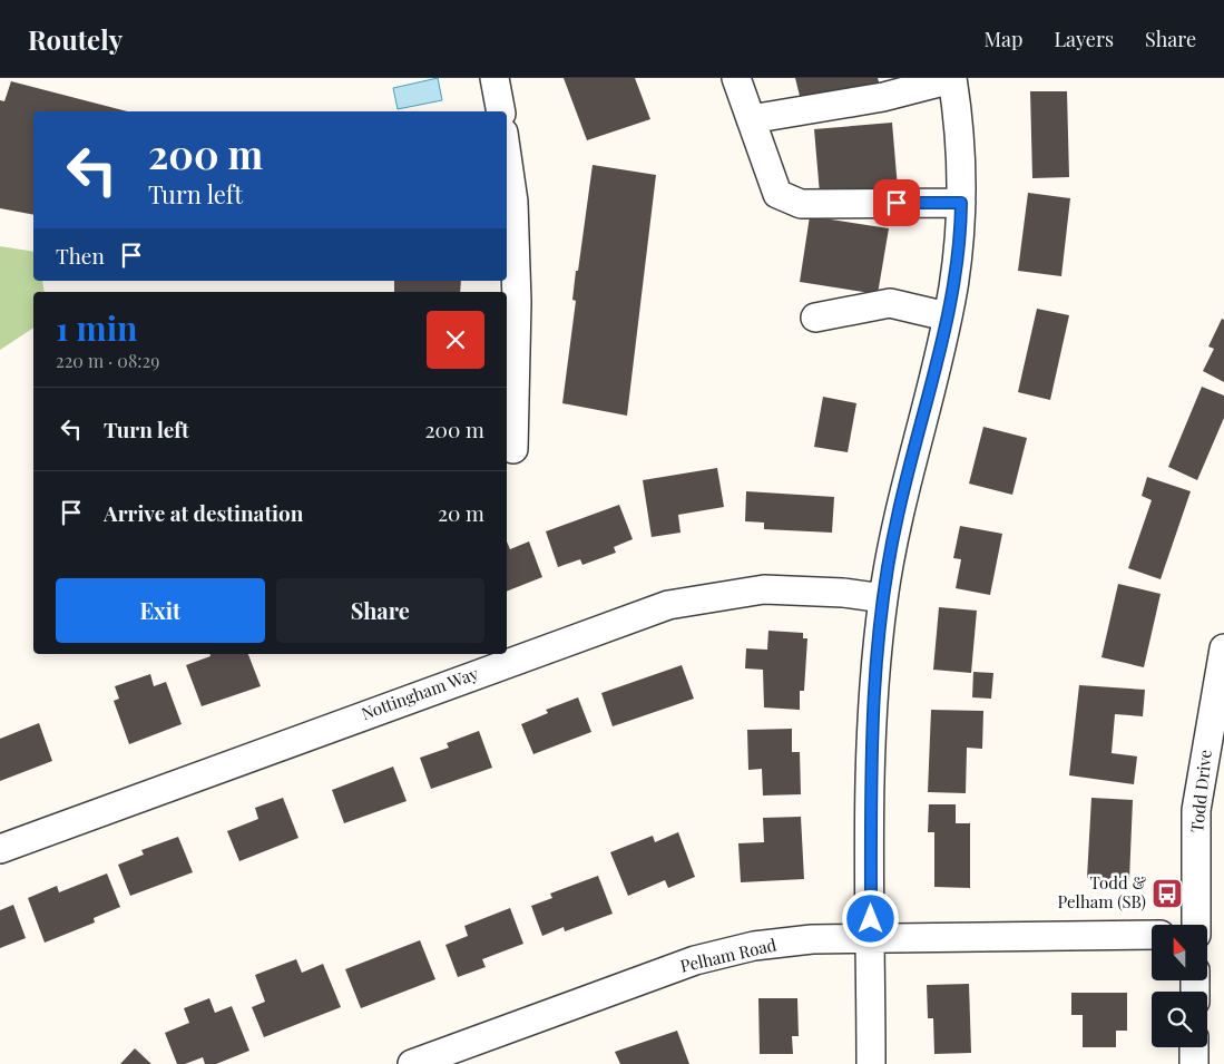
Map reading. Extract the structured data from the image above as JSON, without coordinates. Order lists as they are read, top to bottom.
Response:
{
  "streets": {
    "street": ["Nottingham Way", "Todd Drive", "Pelham Road"]
  },
  "places": {
    "bus stop": ["Todd & Pelham (SB)"]
  },
  "north": "top",
  "page": {
    "header": "Routely",
    "nav": ["Map", "Layers", "Share"],
    "turn": ["200 m", "Turn left"],
    "then": "Then",
    "heading": ["1 min", "220 m · 08:29"],
    "list": [
      {
        "name": "Turn left",
        "value": "200 m"
      },
      {
        "name": "Arrive at destination",
        "value": "20 m"
      }
    ],
    "buttons": ["Exit", "Share"]
  }
}
